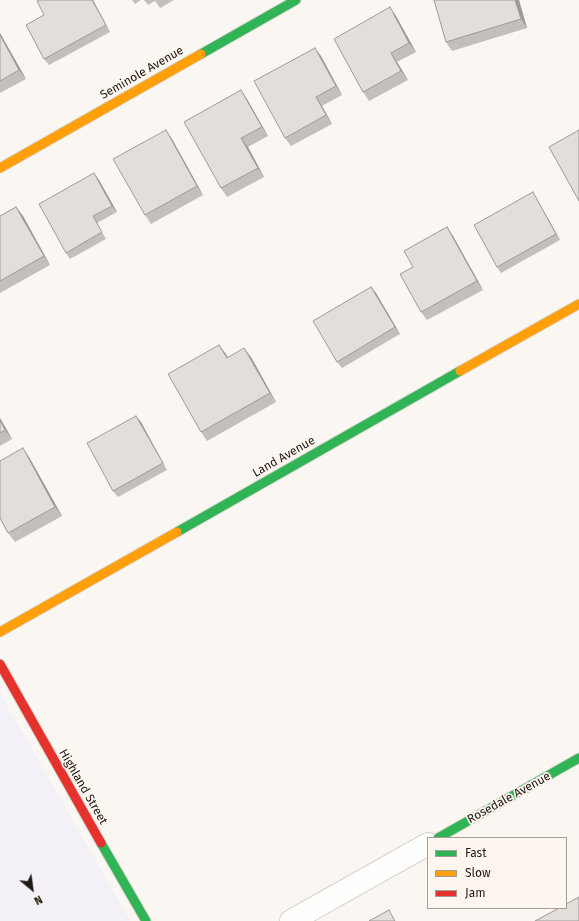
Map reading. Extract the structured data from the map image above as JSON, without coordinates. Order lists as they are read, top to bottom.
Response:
{
  "streets": {
    "street": [
      "Seminole Avenue",
      "Land Avenue",
      "Highland Street",
      "Rosedale Avenue"
    ]
  },
  "legend": ["Fast", "Slow", "Jam"],
  "north": "bottom right"
}
